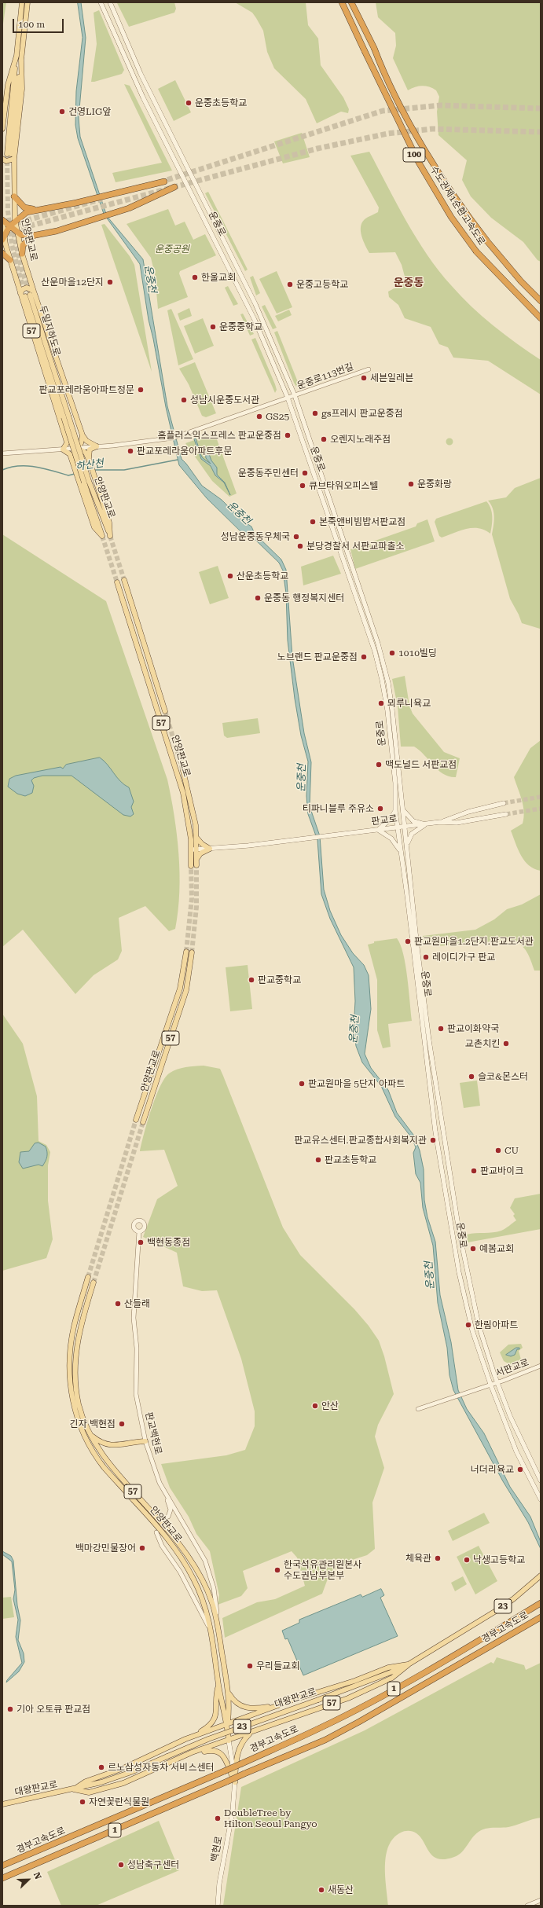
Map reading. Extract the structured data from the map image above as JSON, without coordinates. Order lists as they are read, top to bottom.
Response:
{
  "streets": {
    "highway": [
      "100",
      "수도권제1순환고속도로",
      "경부고속도로",
      "1"
    ],
    "main road": [
      "운중로",
      "안양판교로",
      "57",
      "두밀지하도로",
      "판교로",
      "23",
      "대왕판교로",
      "백현로"
    ],
    "street": ["운중로113번길", "서판교로", "판교백현로"]
  },
  "crossings": [
    ["운중로", "운중로113번길"],
    ["운중로", "판교로"],
    ["운중로", "서판교로"],
    ["안양판교로", "57"],
    ["안양판교로", "두밀지하도로"],
    ["안양판교로", "운중로113번길"],
    ["안양판교로", "판교로"],
    ["안양판교로", "판교백현로"],
    ["안양판교로", "대왕판교로"],
    ["안양판교로", "백현로"],
    ["57", "대왕판교로"],
    ["대왕판교로", "백현로"]
  ],
  "districts": ["운중동"],
  "water": ["운중천", "하산천"],
  "parks": ["운중공원"],
  "places": [
    "운중초등학교",
    "건영LIG앞",
    "한울교회",
    "산운마을12단지",
    "운중고등학교",
    "운중중학교",
    "세븐일레븐",
    "판교포레라움아파트정문",
    "성남시운중도서관",
    "gs프레시 판교운중점",
    "GS25",
    "홈플러스익스프레스 판교운중점",
    "오렌지노래주점",
    "판교포레라움아파트후문",
    "운중동주민센터",
    "운중화랑",
    "큐브타워오피스텔",
    "본죽앤비빔밥서판교점",
    "성남운중동우체국",
    "분당경찰서 서판교파출소",
    "산운초등학교",
    "운중동 행정복지센터",
    "1010빌딩",
    "노브랜드 판교운중점",
    "뫼루니육교",
    "맥도널드 서판교점",
    "티파니블루 주유소",
    "판교원마을1.2단지.판교도서관",
    "레이디가구 판교",
    "판교중학교",
    "판교이화약국",
    "교촌치킨",
    "슬코&몬스터",
    "판교원마을 5단지 아파트",
    "판교유스센터.판교종합사회복지관",
    "CU",
    "판교초등학교",
    "판교바이크",
    "백현동종점",
    "예봄교회",
    "산들래",
    "한림아파트",
    "안산",
    "긴자 백현점",
    "너더리육교",
    "백마강민물장어",
    "체육관",
    "낙생고등학교",
    "한국석유관리원본사 수도권남부본부",
    "우리들교회",
    "기아 오토큐 판교점",
    "르노삼성자동차 서비스센터",
    "자연꽃란식물원",
    "DoubleTree by Hilton Seoul Pangyo",
    "성남축구센터",
    "새동산"
  ],
  "scale_bar": "100 m",
  "north": "top right"
}
